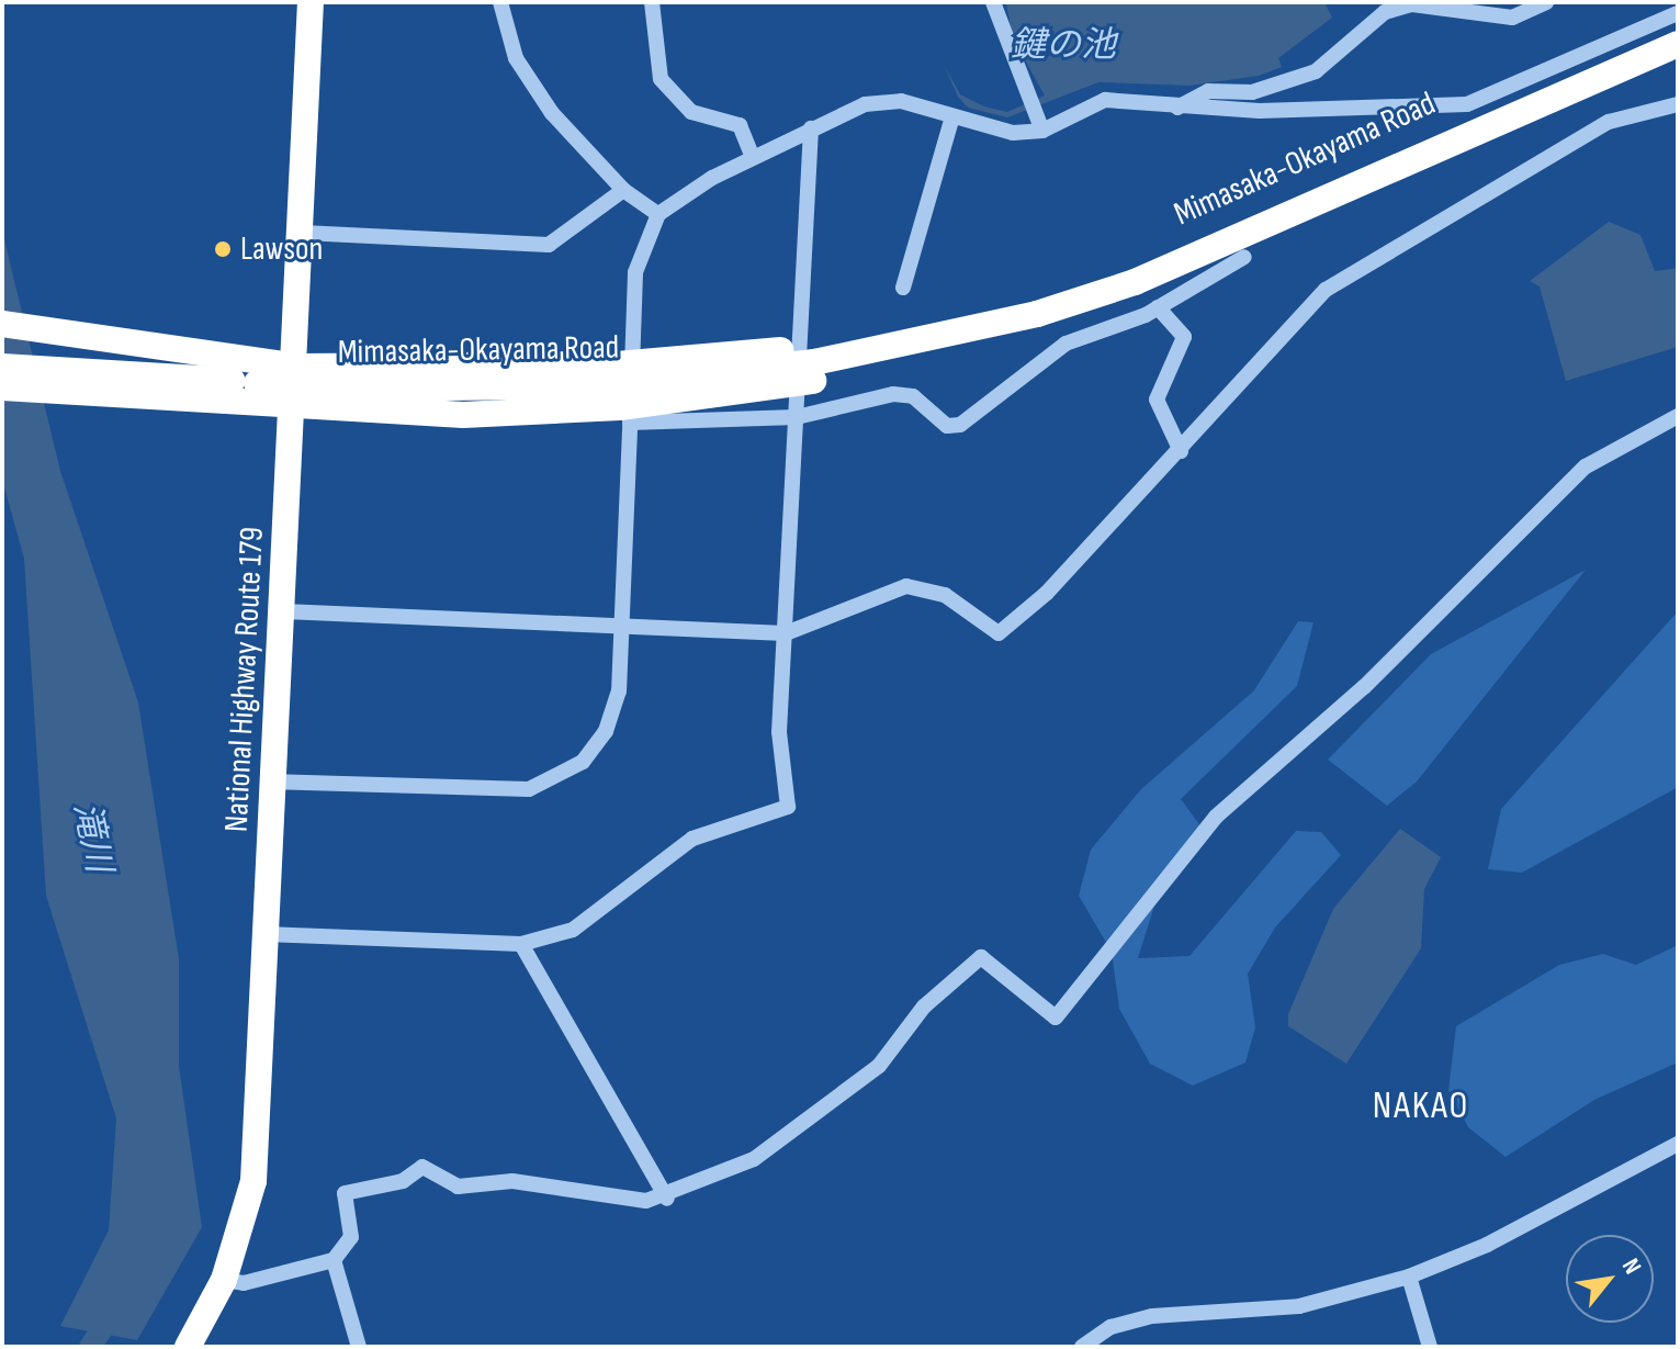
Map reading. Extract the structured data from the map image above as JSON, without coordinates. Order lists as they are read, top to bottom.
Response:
{
  "streets": {
    "highway": ["Mimasaka-Okayama Road", "National Highway Route 179"]
  },
  "districts": ["NAKAO"],
  "water": ["鍵の池", "滝川"],
  "places": ["Lawson"],
  "north": "top right"
}
